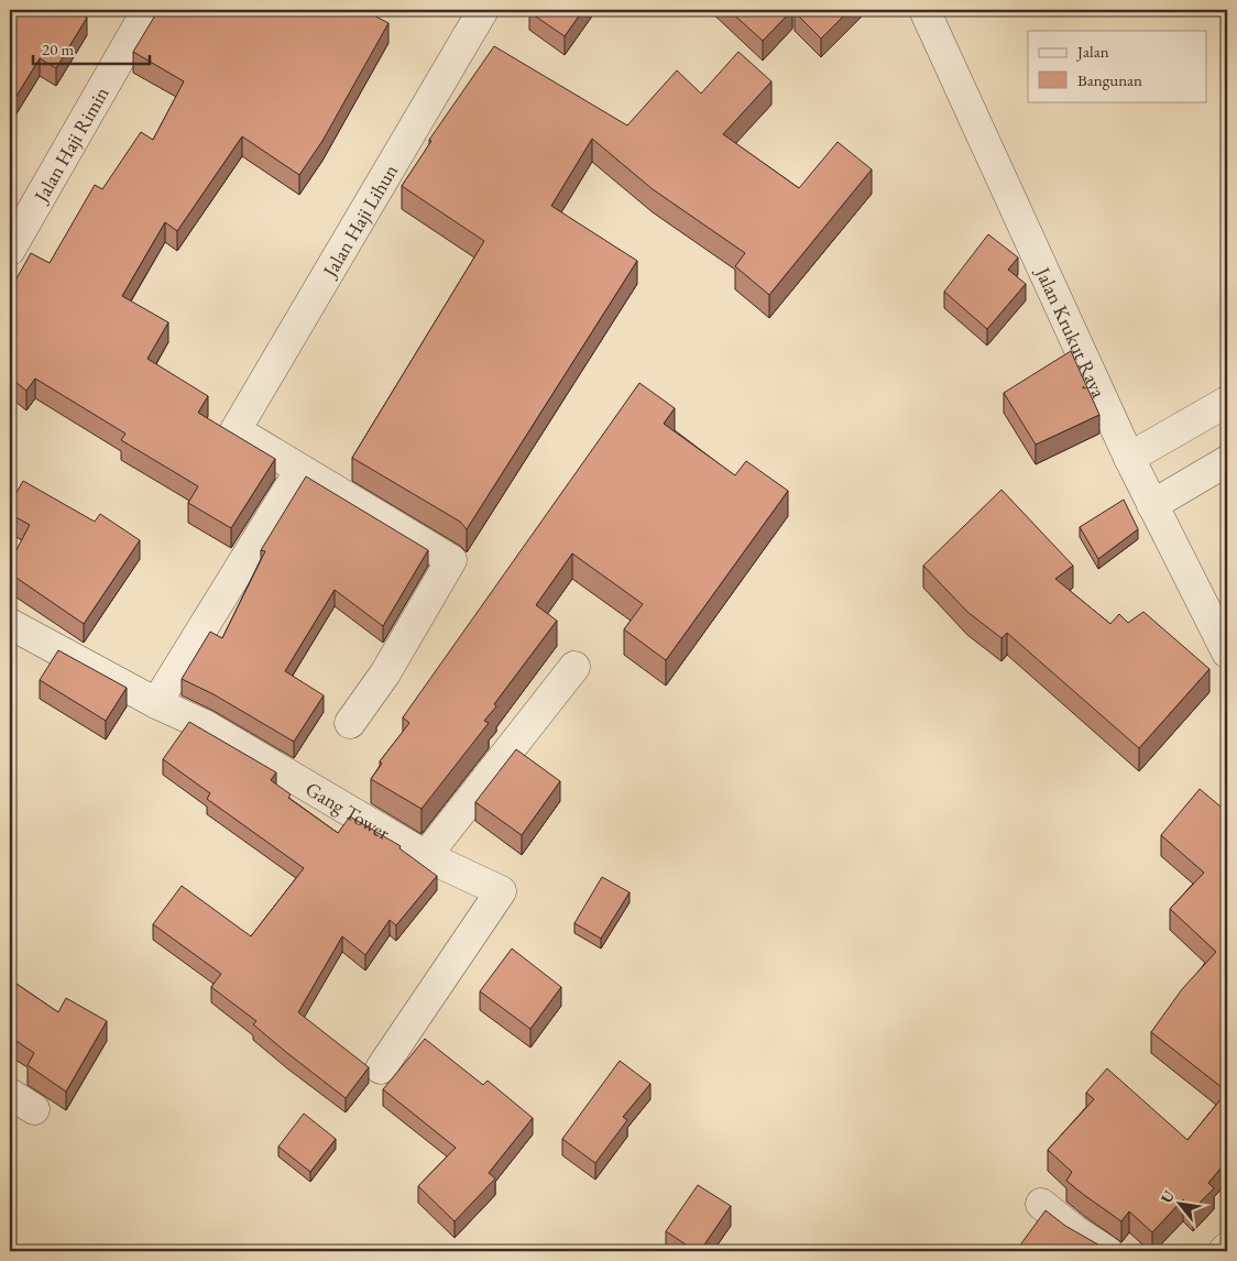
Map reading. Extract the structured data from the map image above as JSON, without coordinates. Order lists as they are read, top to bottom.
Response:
{
  "streets": {
    "street": [
      "Jalan Haji Rimin",
      "Jalan Haji Lihun",
      "Jalan Krukut Raya",
      "Gang Tower"
    ]
  },
  "legend": ["Jalan", "Bangunan"],
  "scale_bar": "20 m",
  "north": "top left"
}
